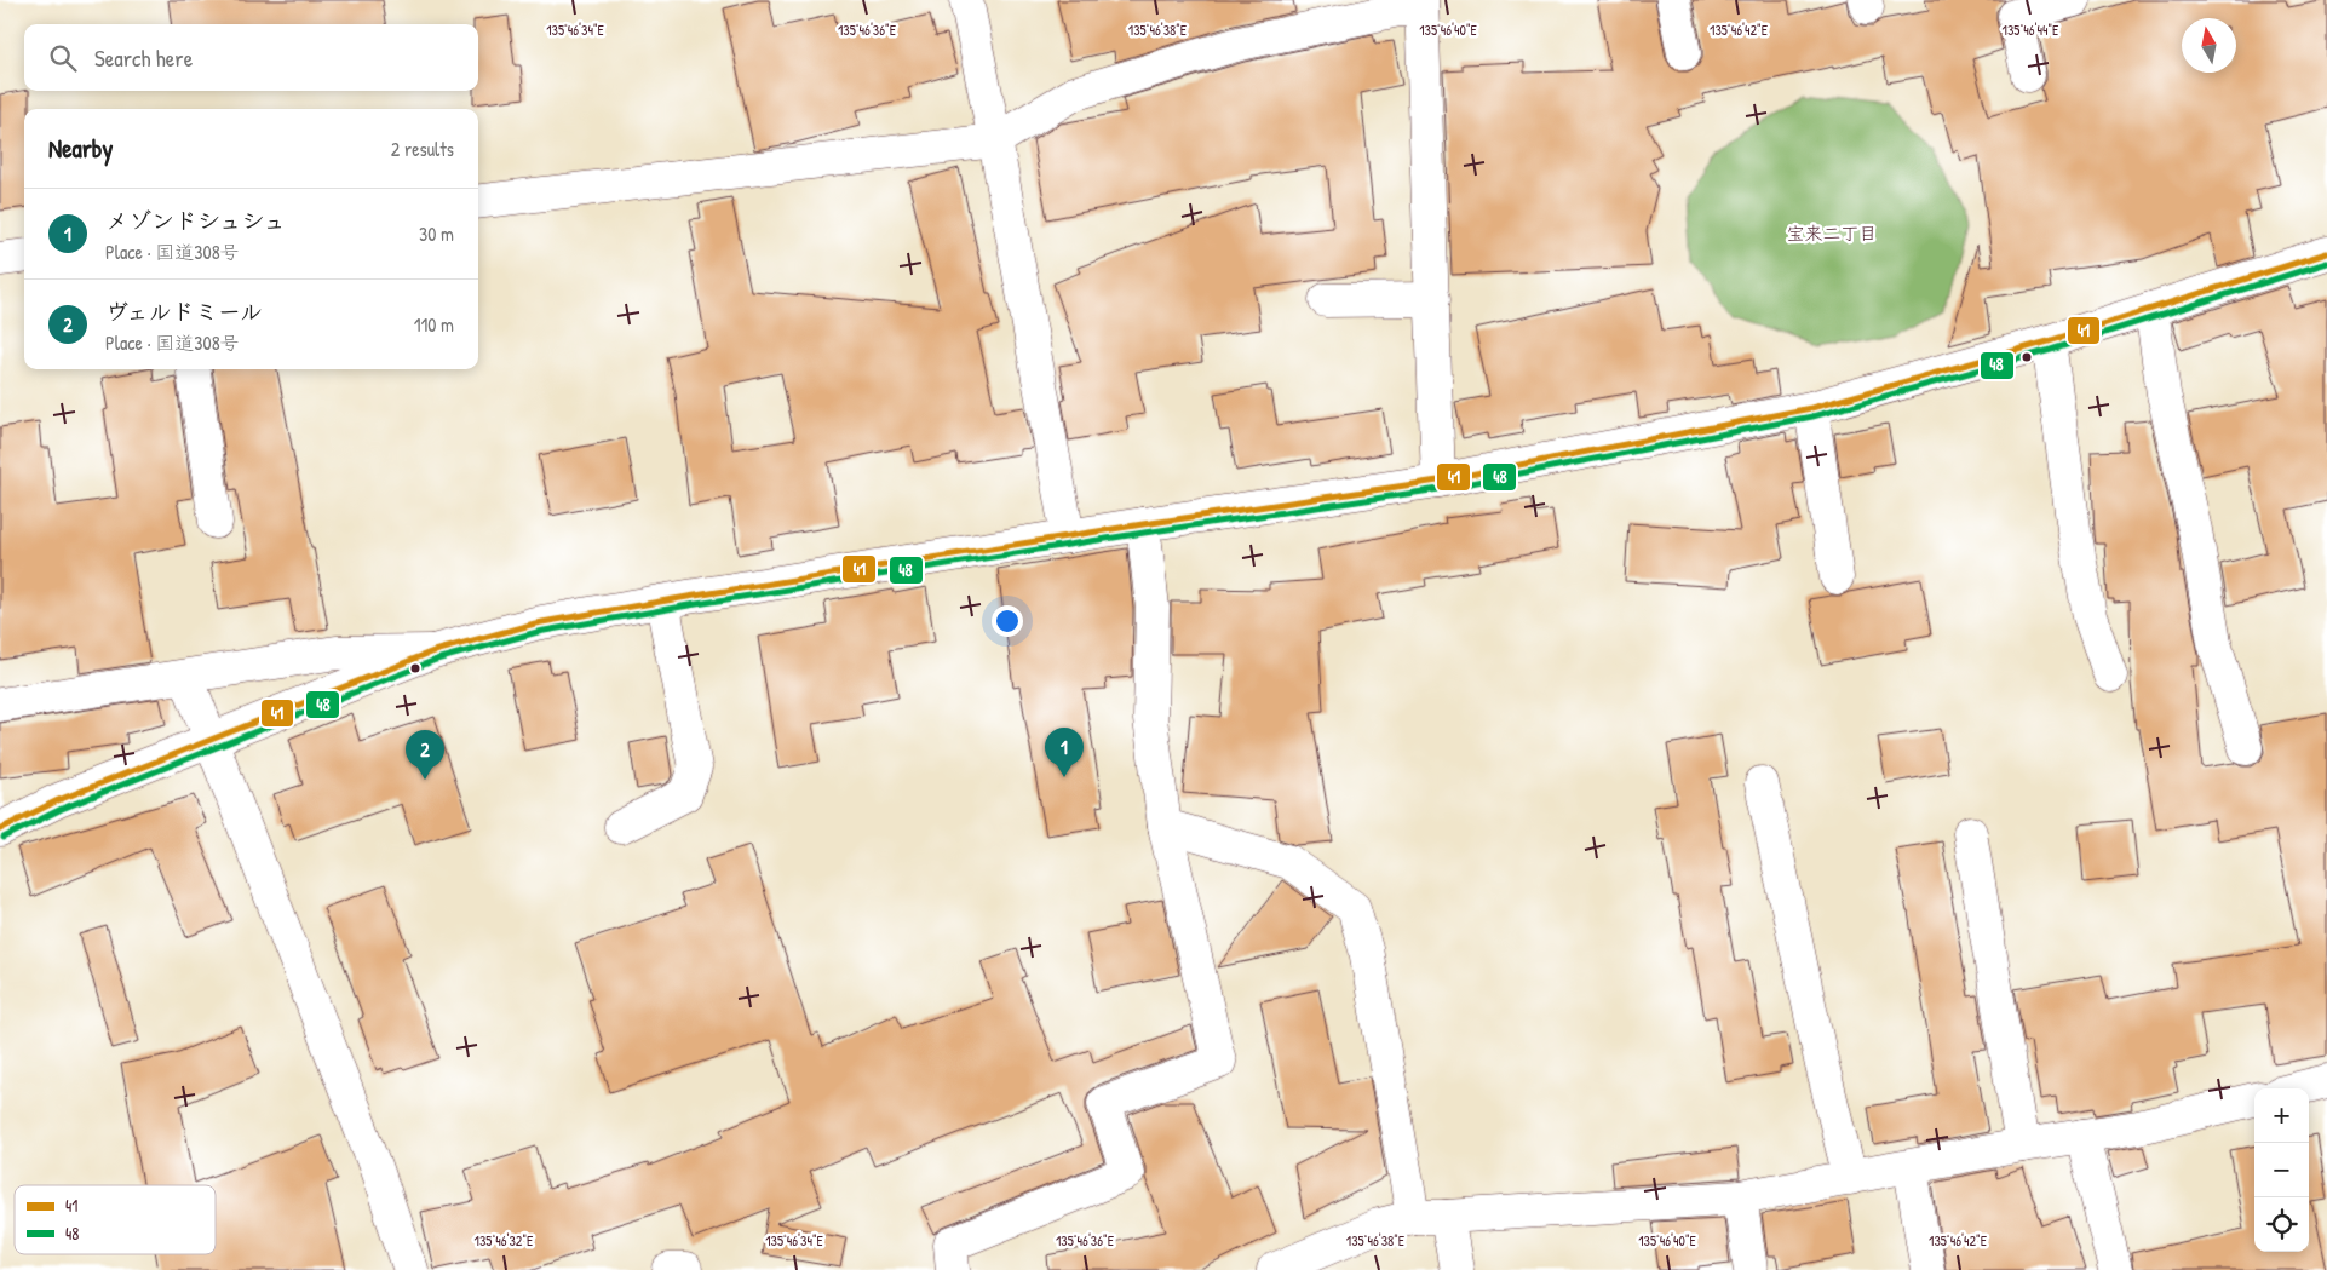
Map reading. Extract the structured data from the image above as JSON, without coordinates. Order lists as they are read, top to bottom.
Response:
{
  "districts": ["宝来二丁目"],
  "lines": ["transit line 41", "transit line 48"],
  "legend": ["41", "48"],
  "north": "top",
  "page": {
    "search": "Search here",
    "heading": ["Nearby", "2 results"],
    "list": [
      {
        "mark": "1",
        "name": "メゾンドシュシュ",
        "note": "Place · 国道308号",
        "value": "30 m"
      },
      {
        "mark": "2",
        "name": "ヴェルドミール",
        "note": "Place · 国道308号",
        "value": "110 m"
      }
    ],
    "pins": ["1", "2"],
    "map_buttons": ["+", "−"]
  },
  "coordinates": [
    "135°46'34\"E",
    "135°46'36\"E",
    "135°46'38\"E",
    "135°46'40\"E",
    "135°46'42\"E",
    "135°46'44\"E",
    "135°46'32\"E"
  ]
}
